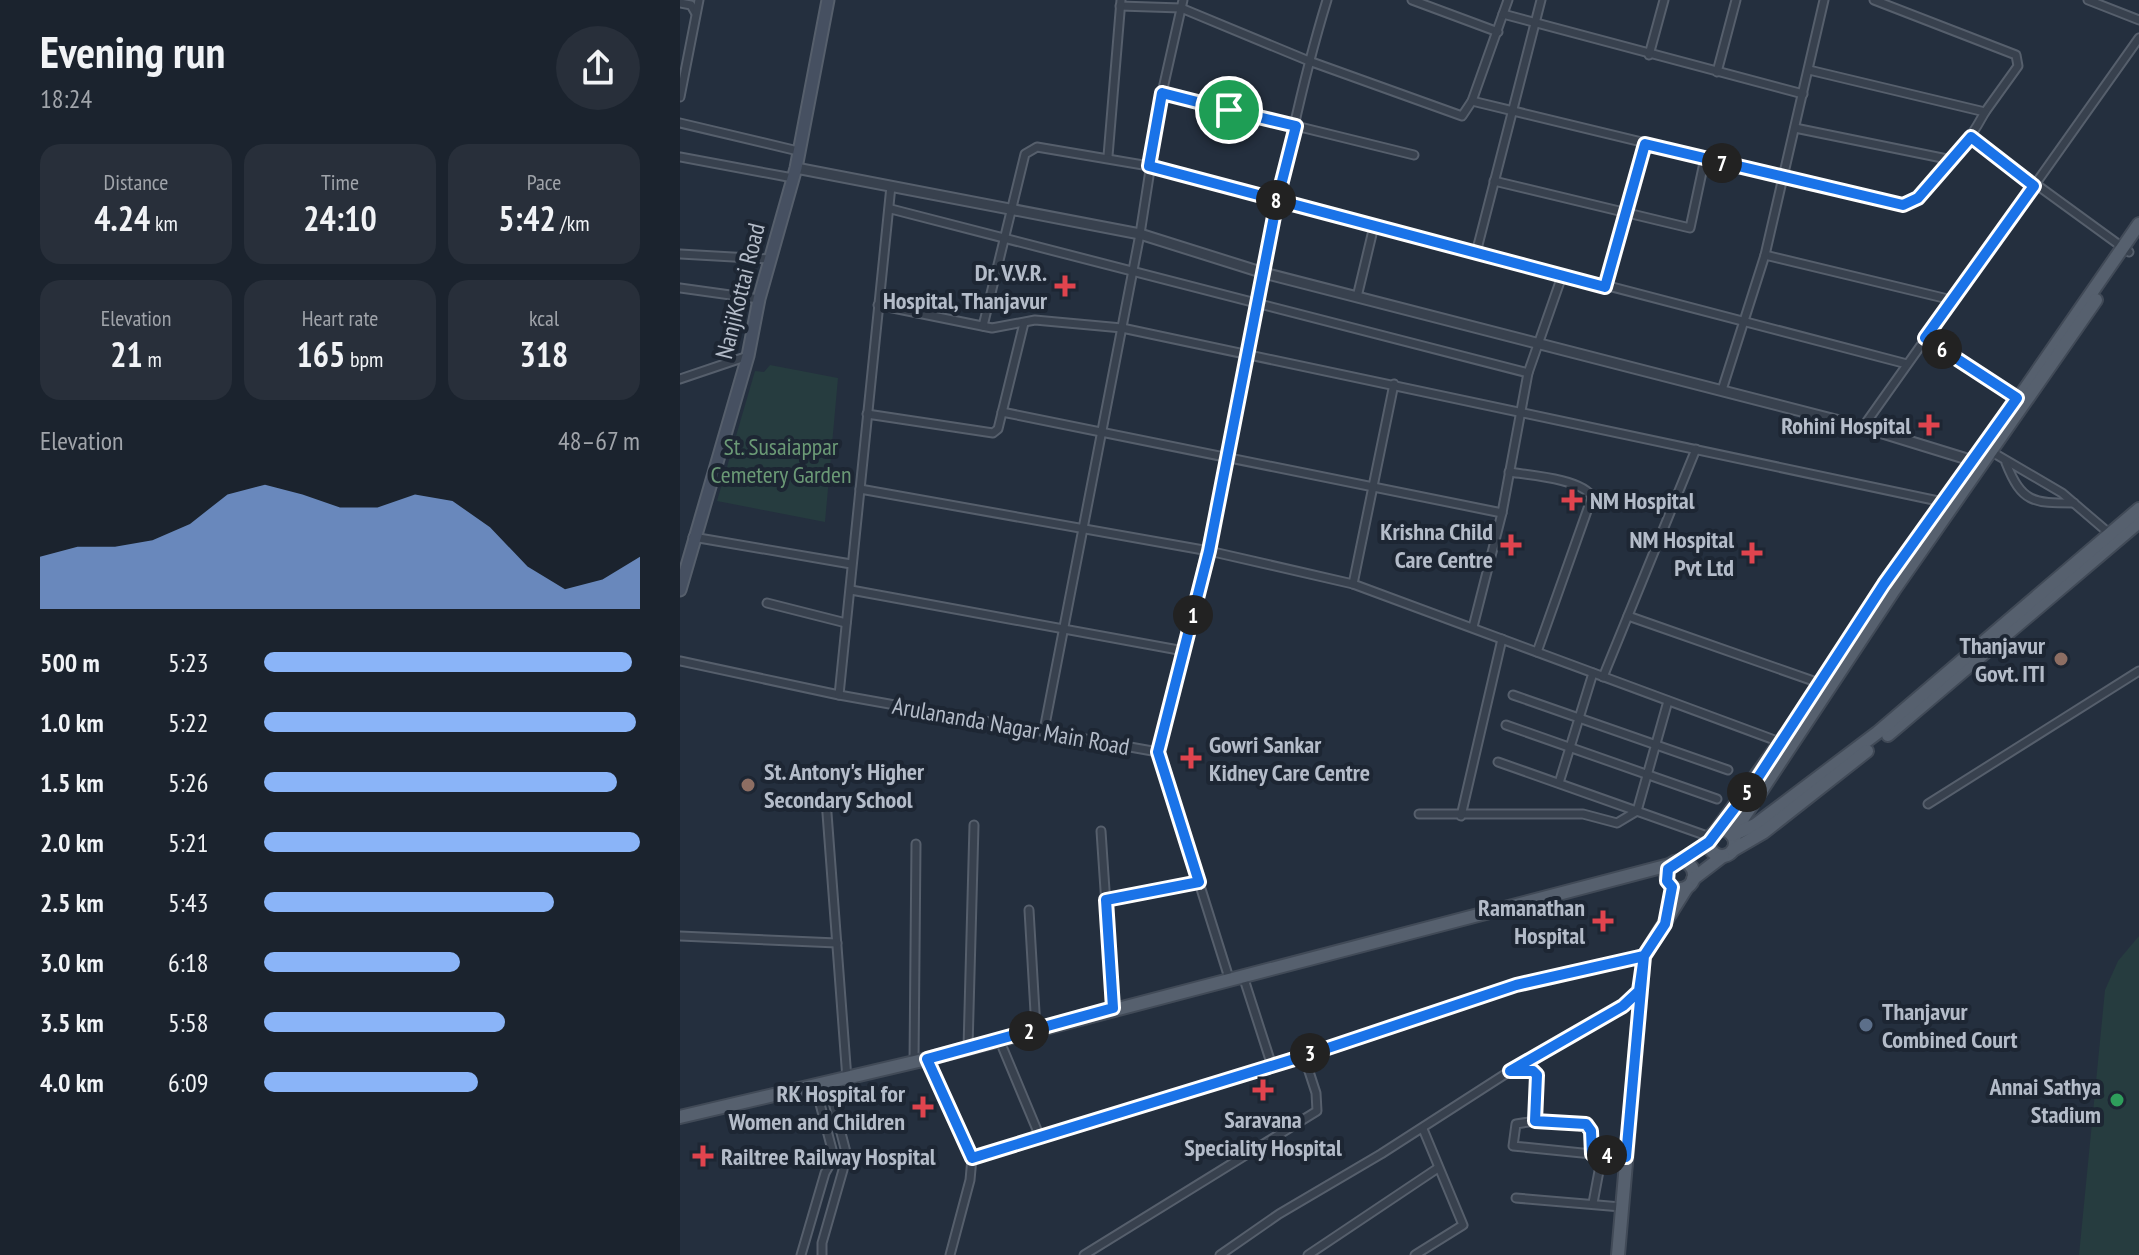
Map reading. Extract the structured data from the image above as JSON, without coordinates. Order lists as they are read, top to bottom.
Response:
{
  "streets": {
    "main road": ["NanjiKottai Road"],
    "street": ["Arulananda Nagar Main Road"]
  },
  "parks": ["St. Susaiappar Cemetery Garden"],
  "places": {
    "health": [
      "Dr. V.V.R. Hospital, Thanjavur",
      "Rohini Hospital",
      "NM Hospital",
      "Krishna Child Care Centre",
      "NM Hospital Pvt Ltd",
      "Gowri Sankar Kidney Care Centre",
      "Ramanathan Hospital",
      "Saravana Speciality Hospital",
      "RK Hospital for Women and Children",
      "Railtree Railway Hospital"
    ],
    "other": [
      "Thanjavur Govt. ITI",
      "St. Antony's Higher Secondary School",
      "Thanjavur Combined Court",
      "Annai Sathya Stadium"
    ]
  },
  "page": {
    "heading": ["Evening run", "18:24"],
    "stats": [
      ["Distance", "4.24 km"],
      ["Time", "24:10"],
      ["Pace", "5:42 /km"],
      ["Elevation", "21 m"],
      ["Heart rate", "165 bpm"],
      ["kcal", "318"]
    ],
    "pins": [
      "7",
      "8",
      "6",
      "1",
      "5",
      "2",
      "3",
      "4"
    ],
    "chart": ["Elevation", "48–67 m"],
    "list": [
      {
        "name": "500 m",
        "note": "5:23"
      },
      {
        "name": "1.0 km",
        "note": "5:22"
      },
      {
        "name": "1.5 km",
        "note": "5:26"
      },
      {
        "name": "2.0 km",
        "note": "5:21"
      },
      {
        "name": "2.5 km",
        "note": "5:43"
      },
      {
        "name": "3.0 km",
        "note": "6:18"
      },
      {
        "name": "3.5 km",
        "note": "5:58"
      },
      {
        "name": "4.0 km",
        "note": "6:09"
      }
    ]
  }
}
